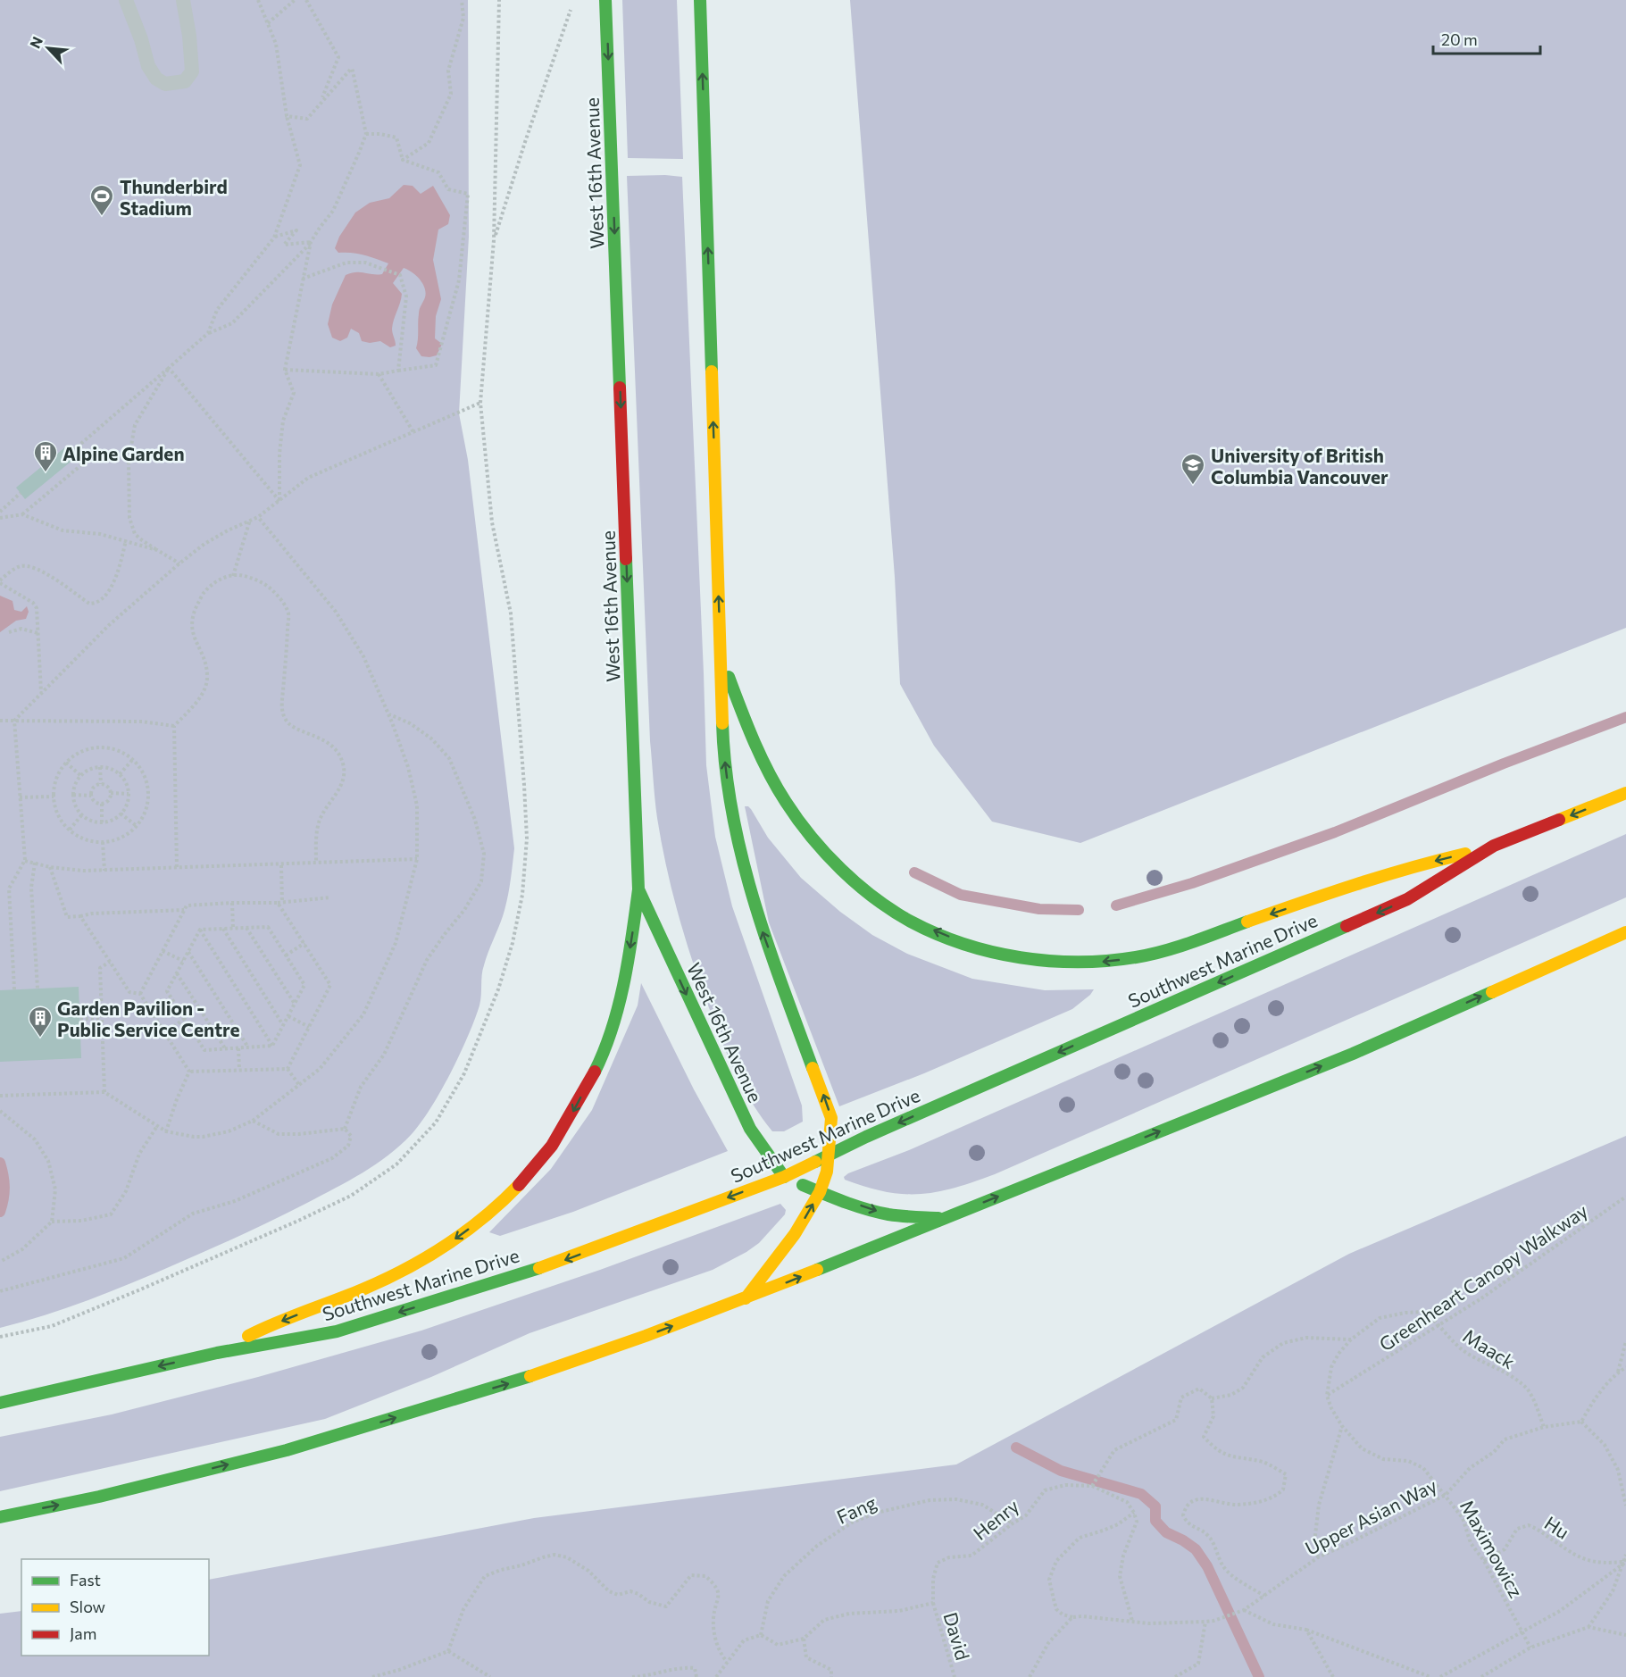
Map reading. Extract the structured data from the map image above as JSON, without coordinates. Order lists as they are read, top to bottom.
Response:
{
  "streets": {
    "main road": ["West 16th Avenue", "Southwest Marine Drive"],
    "path": [
      "Greenheart Canopy Walkway",
      "Maack",
      "Fang",
      "Upper Asian Way",
      "Henry",
      "Hu",
      "Maximowicz",
      "David"
    ]
  },
  "crossings": [
    ["West 16th Avenue", "Southwest Marine Drive"],
    ["Greenheart Canopy Walkway", "Maximowicz"],
    ["Maack", "Upper Asian Way"],
    ["Fang", "Henry"],
    ["Upper Asian Way", "Maximowicz"],
    ["Henry", "David"],
    ["Hu", "Maximowicz"]
  ],
  "places": {
    "sports": ["Thunderbird Stadium"],
    "building": ["Alpine Garden", "Garden Pavilion - Public Service Centre"],
    "school or university": ["University of British Columbia Vancouver"]
  },
  "legend": ["Fast", "Slow", "Jam"],
  "scale_bar": "20 m",
  "north": "top left"
}
